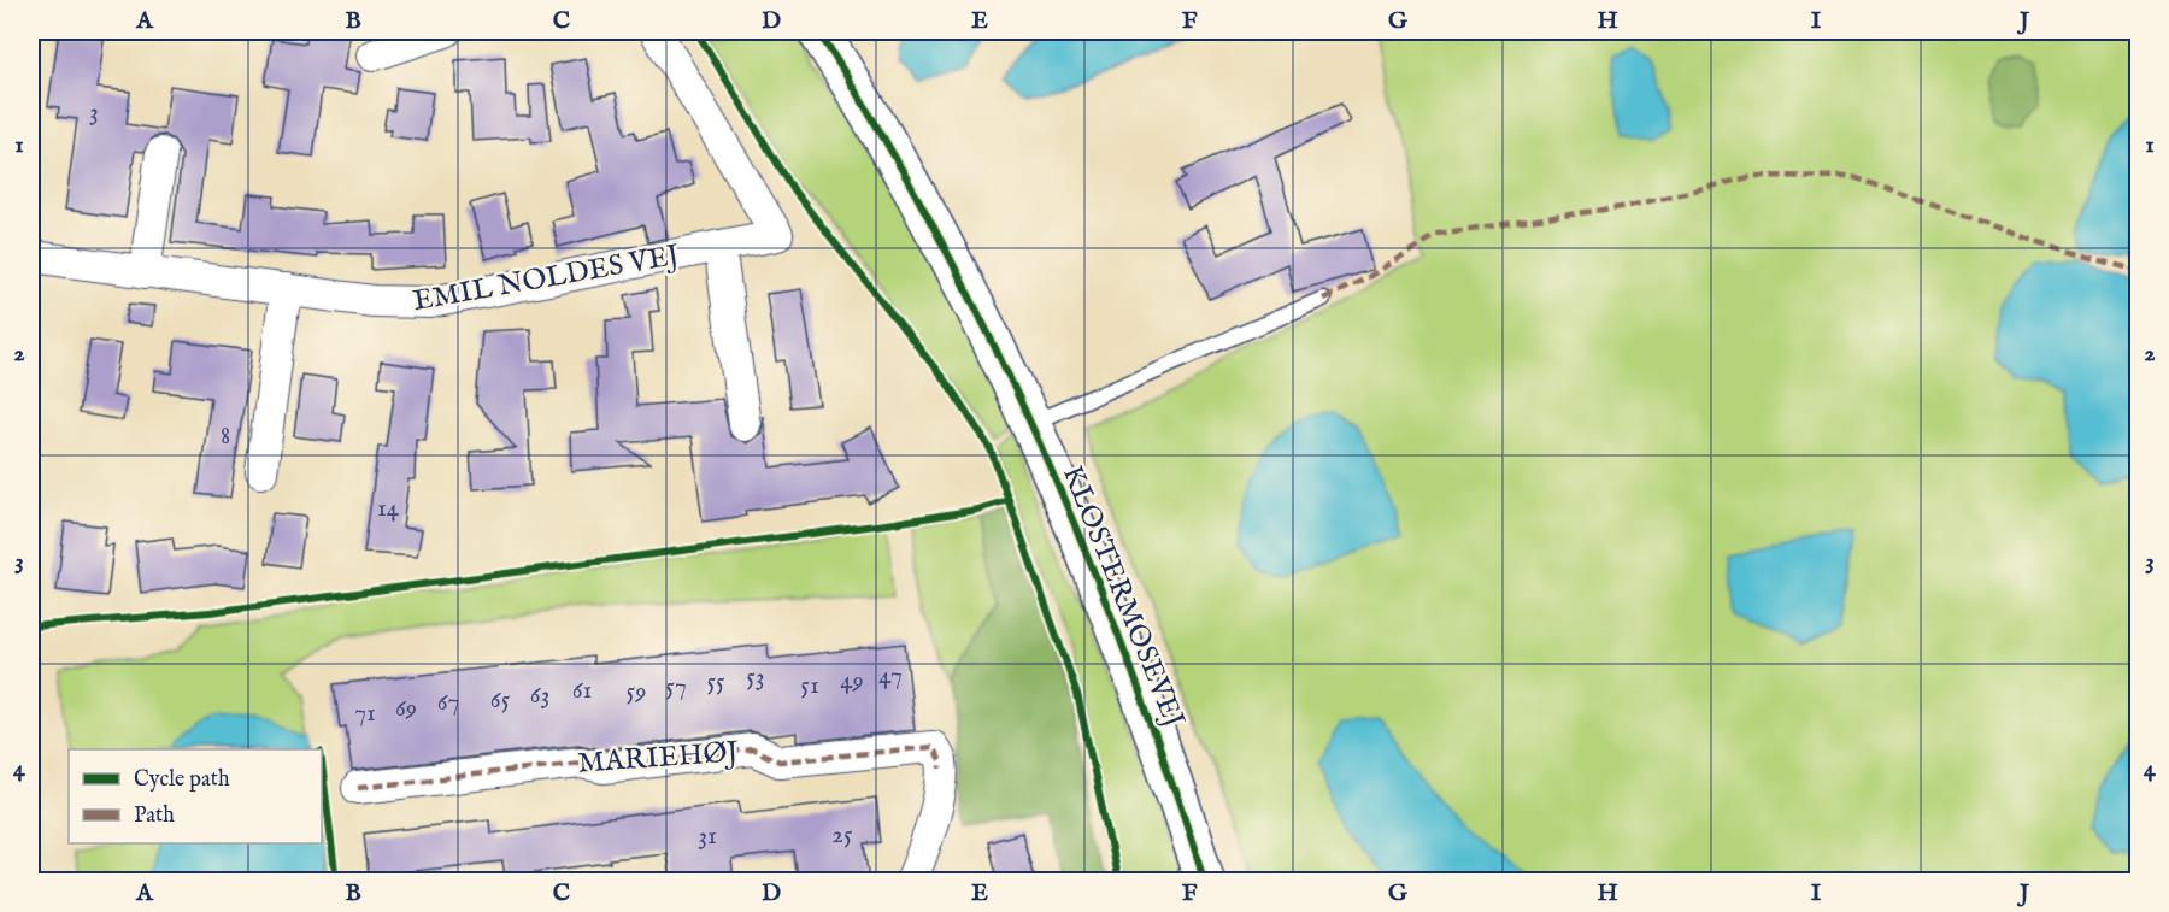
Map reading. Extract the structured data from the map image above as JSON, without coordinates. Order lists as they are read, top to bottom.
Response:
{
  "streets": {
    "main road": ["KLOSTERMOSEVEJ"],
    "street": ["EMIL NOLDES VEJ", "MARIEHØJ"]
  },
  "house_numbers": [
    "3",
    "8",
    "14",
    "47",
    "53",
    "49",
    "55",
    "51",
    "57",
    "61",
    "59",
    "63",
    "65",
    "67",
    "69",
    "71",
    "25",
    "31"
  ],
  "legend": ["Cycle path", "Path"],
  "grid": {
    "columns": [
      "A",
      "B",
      "C",
      "D",
      "E",
      "F",
      "G",
      "H",
      "I",
      "J"
    ],
    "rows": [
      "1",
      "2",
      "3",
      "4"
    ]
  }
}
